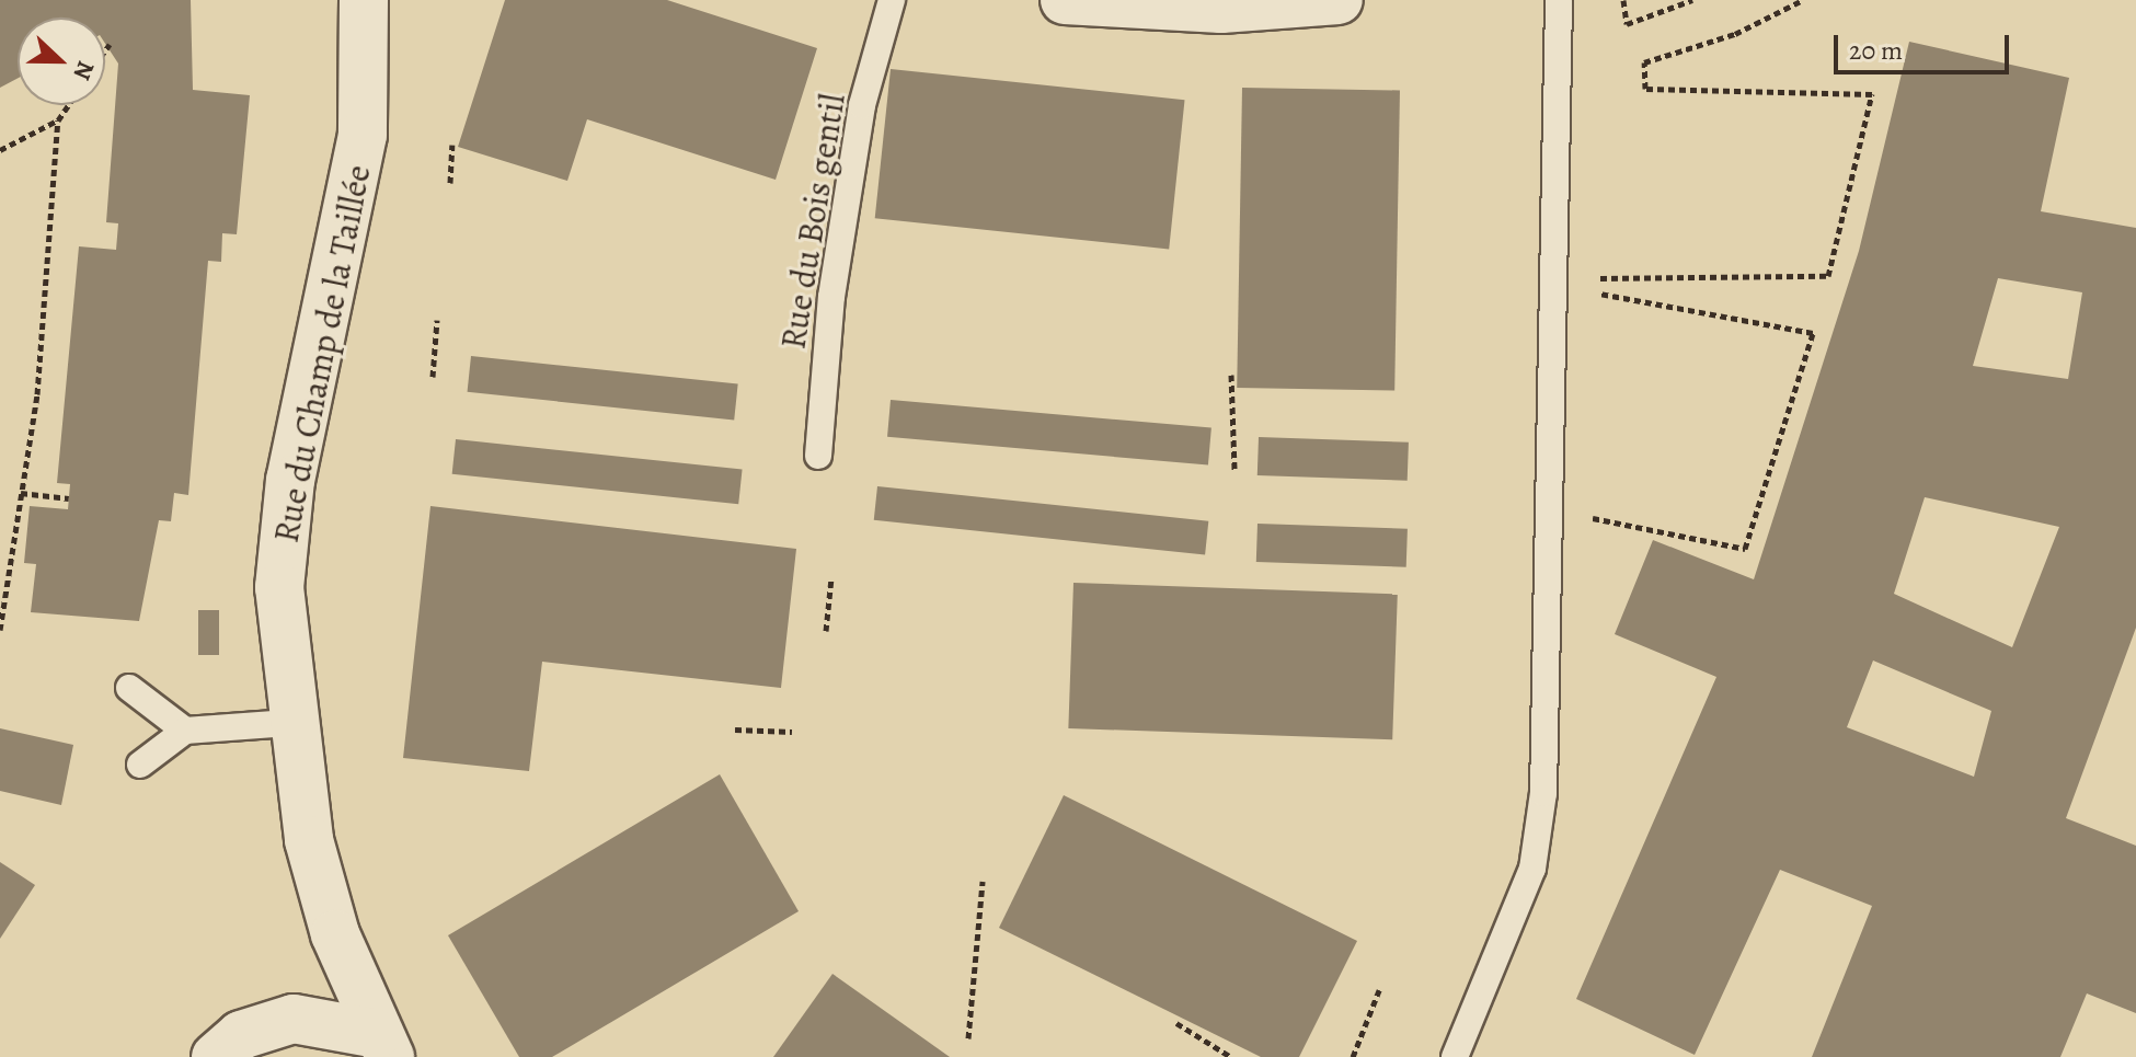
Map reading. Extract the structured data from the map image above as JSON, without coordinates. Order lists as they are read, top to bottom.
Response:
{
  "streets": {
    "street": ["Rue du Champ de la Taillée"],
    "lane": ["Rue du Bois gentil"]
  },
  "scale_bar": "20 m",
  "north": "right"
}
